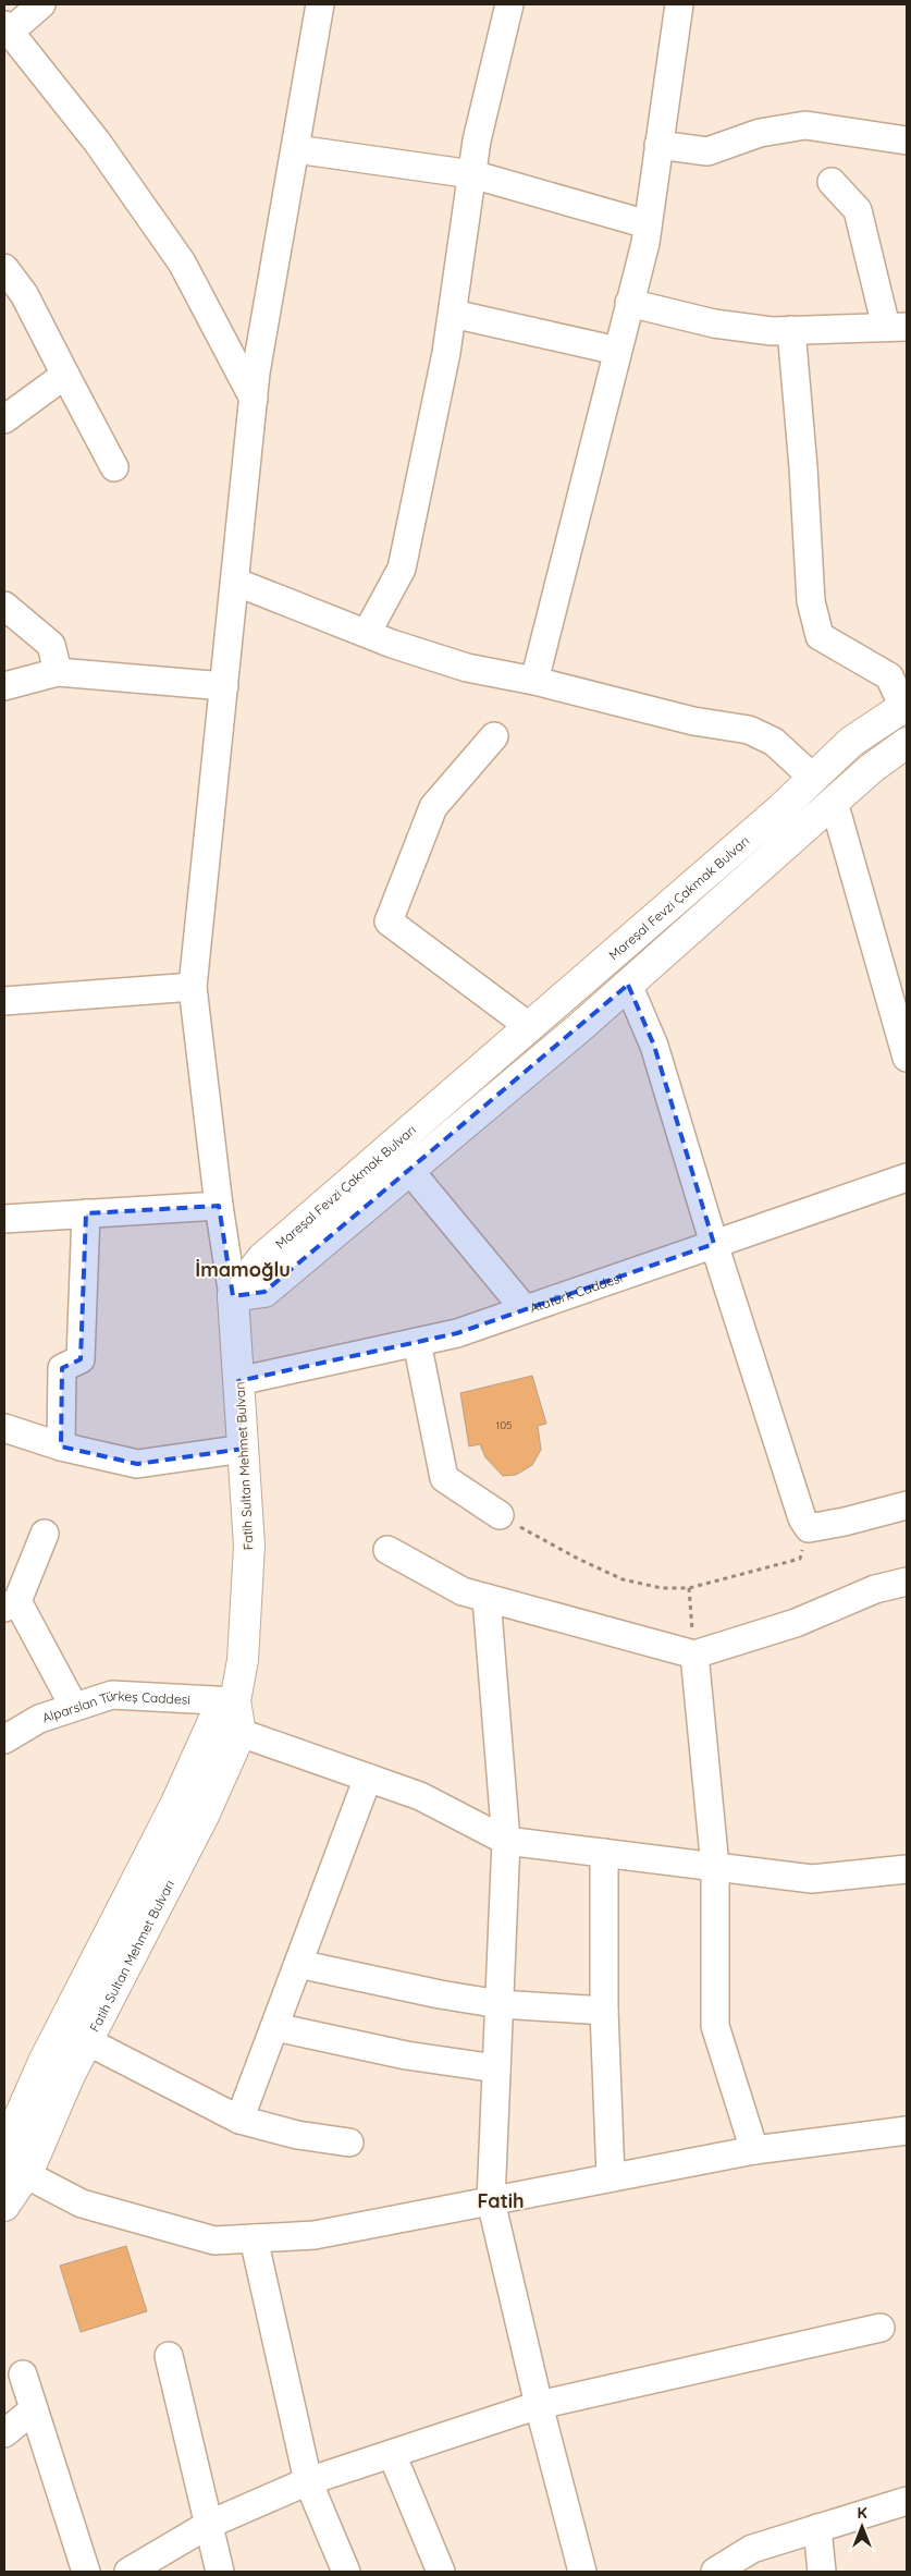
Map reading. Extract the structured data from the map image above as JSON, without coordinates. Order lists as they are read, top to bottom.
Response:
{
  "streets": {
    "main road": ["Mareşal Fevzi Çakmak Bulvarı", "Fatih Sultan Mehmet Bulvarı"],
    "street": ["Atatürk Caddesi", "Alparslan Türkeş Caddesi"]
  },
  "crossings": [
    ["Mareşal Fevzi Çakmak Bulvarı", "Fatih Sultan Mehmet Bulvarı"],
    ["Atatürk Caddesi", "Fatih Sultan Mehmet Bulvarı"],
    ["Fatih Sultan Mehmet Bulvarı", "Alparslan Türkeş Caddesi"]
  ],
  "districts": ["İmamoğlu", "Fatih"],
  "house_numbers": ["105"],
  "north": "top"
}
